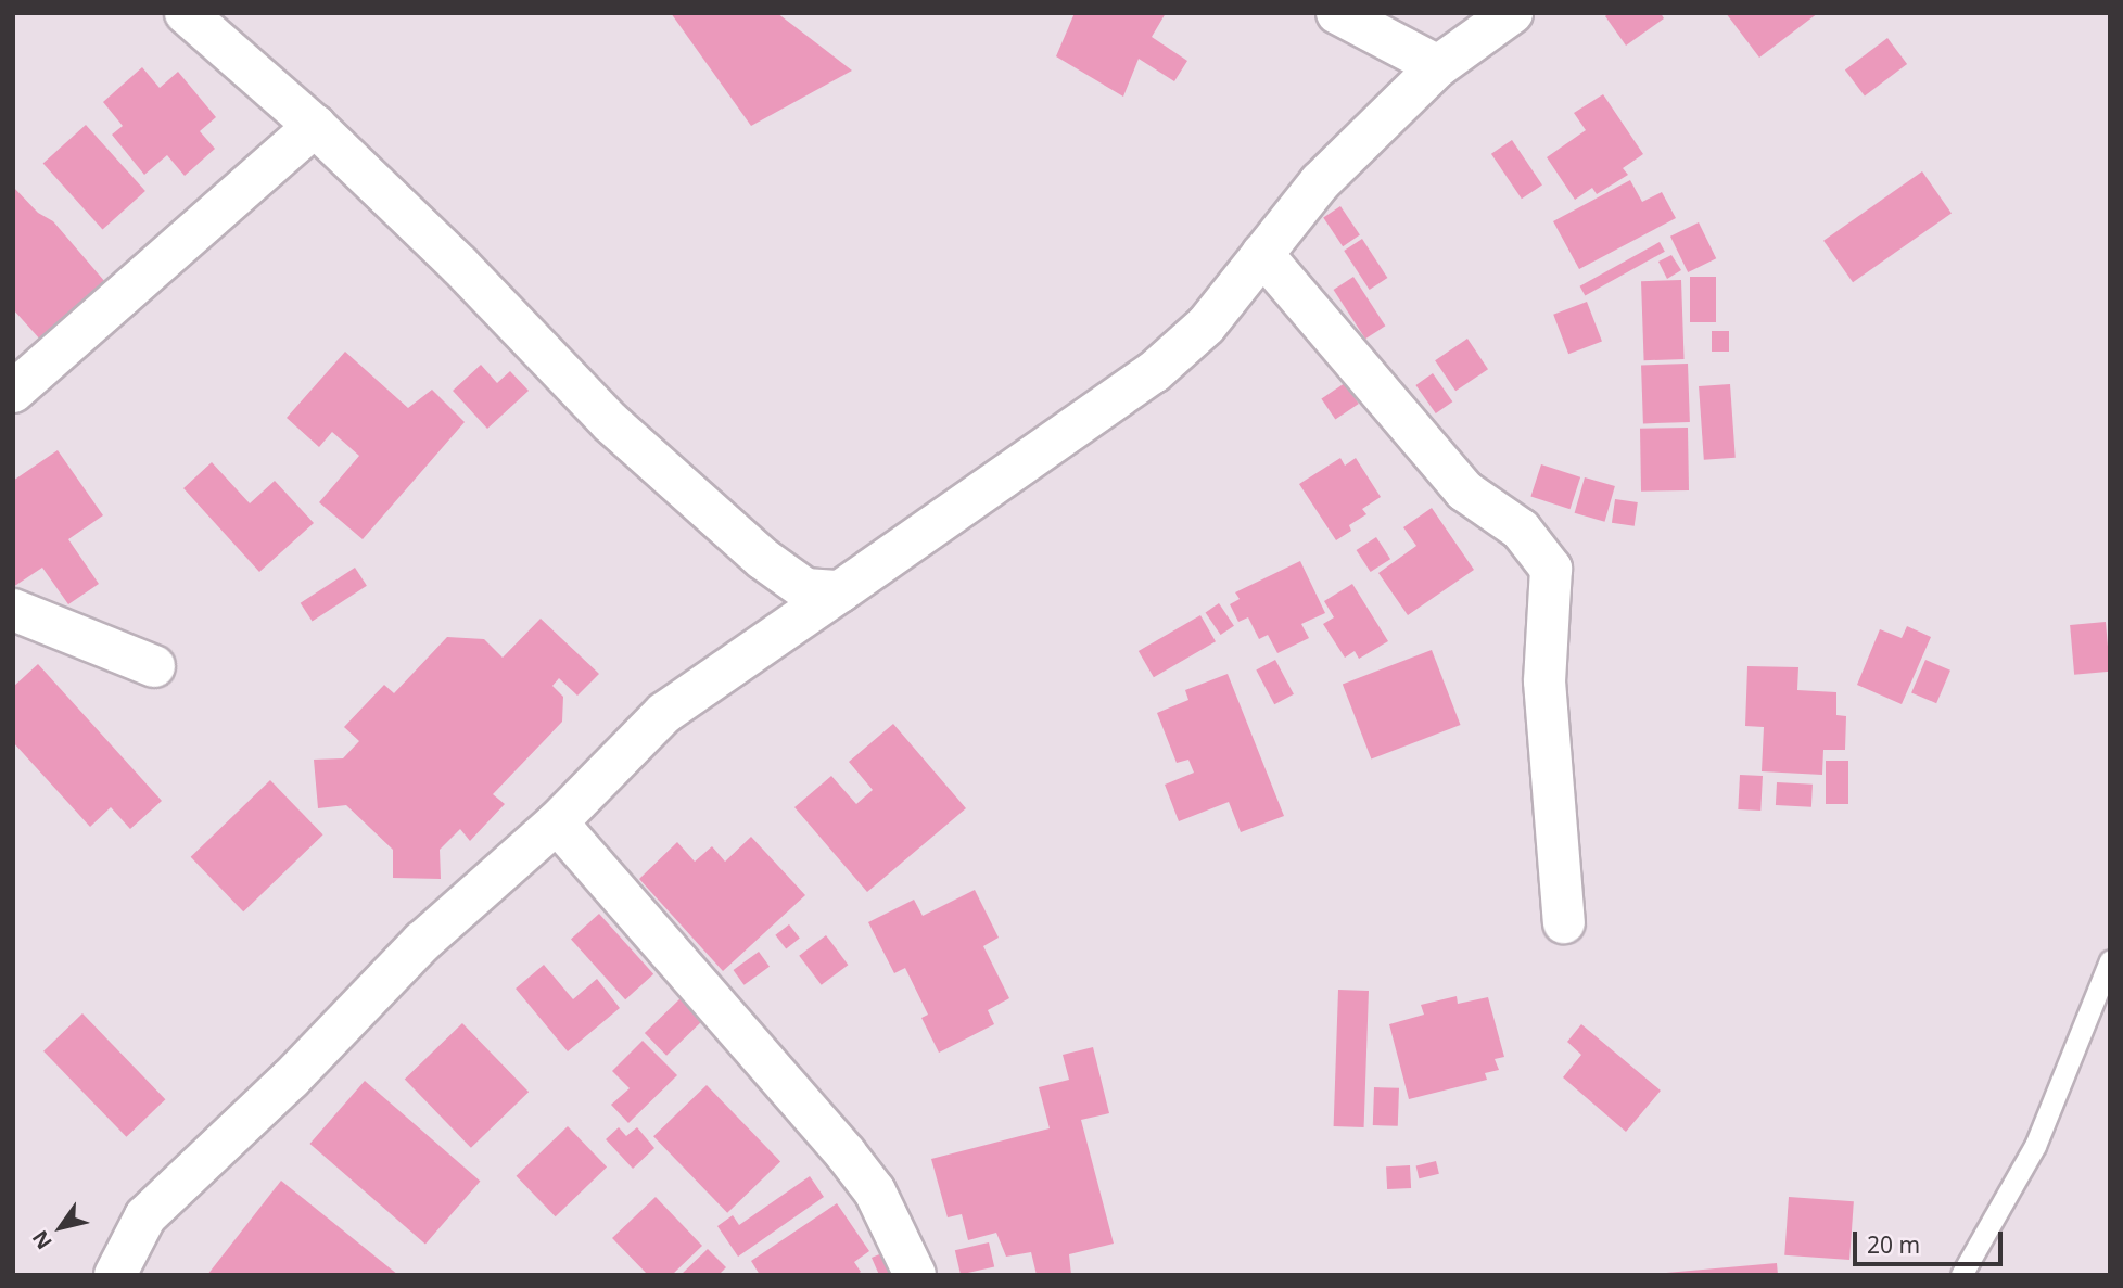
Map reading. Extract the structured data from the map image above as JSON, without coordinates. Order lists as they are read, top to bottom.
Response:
{
  "scale_bar": "20 m",
  "north": "bottom left"
}
